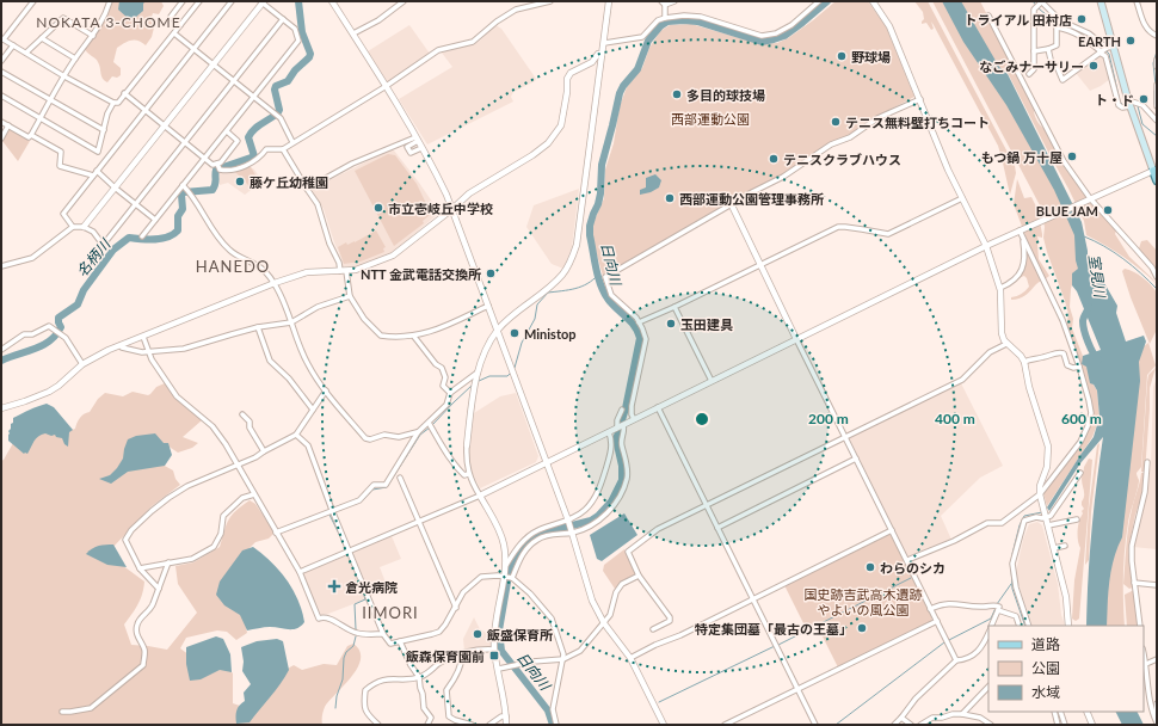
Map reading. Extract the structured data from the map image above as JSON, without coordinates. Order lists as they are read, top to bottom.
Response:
{
  "districts": ["NOKATA 3-CHOME", "HANEDO", "IIMORI"],
  "water": ["名柄川", "日向川", "室見川"],
  "parks": ["西部運動公園", "国史跡吉武高木遺跡 やよいの風公園"],
  "places": {
    "other": [
      "トライアル 田村店",
      "EARTH",
      "野球場",
      "なごみナーサリー",
      "多目的球技場",
      "ト・ド",
      "テニス無料壁打ちコート",
      "もつ鍋 万十屋",
      "テニスクラブハウス",
      "藤ケ丘幼稚園",
      "西部運動公園管理事務所",
      "市立壱岐丘中学校",
      "BLUE JAM",
      "NTT 金武電話交換所",
      "玉田建具",
      "Ministop",
      "わらのシカ",
      "特定集団墓「最古の王墓」",
      "飯盛保育所"
    ],
    "health": ["倉光病院"],
    "transit": ["飯森保育園前"]
  },
  "legend": ["道路", "公園", "水域"],
  "rings": ["200 m", "400 m", "600 m"]
}
